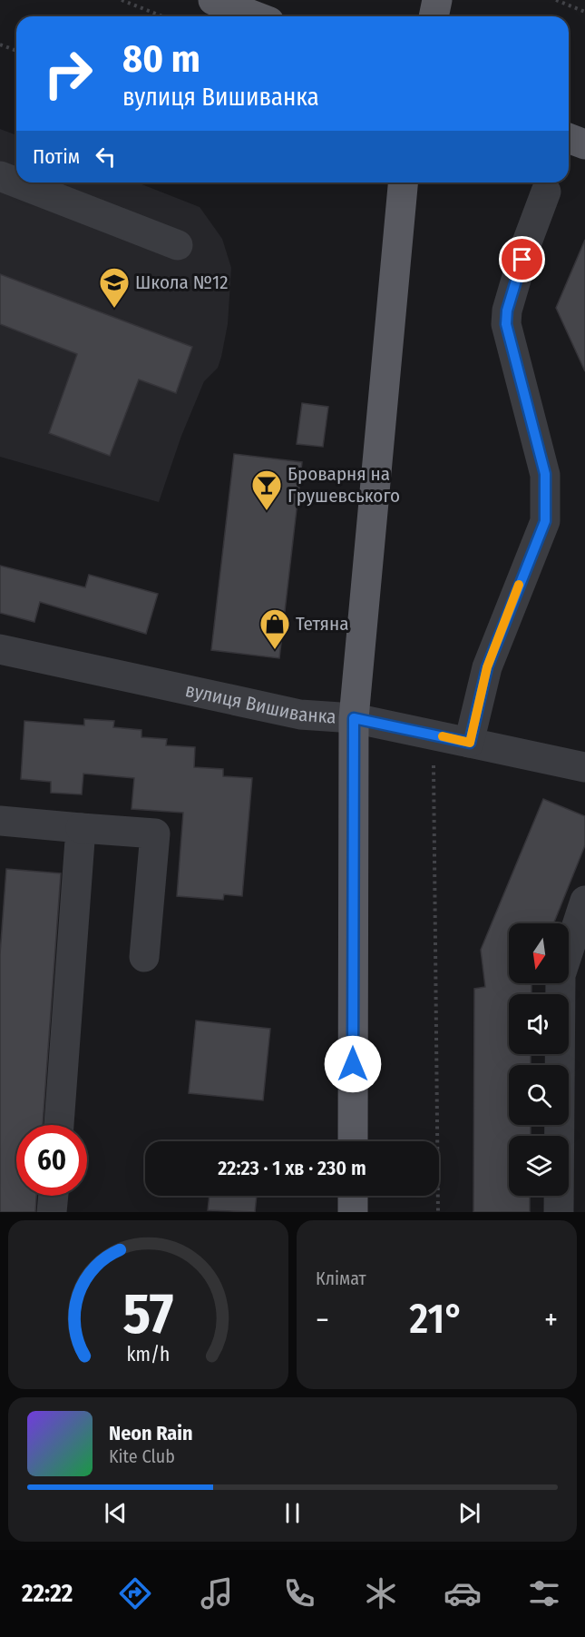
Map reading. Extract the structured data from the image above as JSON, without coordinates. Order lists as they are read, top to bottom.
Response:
{
  "streets": {
    "street": ["вулиця Вишиванка"]
  },
  "places": {
    "school or university": ["Школа №12"],
    "bar": ["Броварня на Грушевського"],
    "shop": ["Тетяна"]
  },
  "north": "bottom",
  "page": {
    "turn": ["80 m", "вулиця Вишиванка"],
    "then": "Потім",
    "limit": "60",
    "trip": "22:23 · 1 хв · 230 m",
    "tile": "Клімат",
    "heat": ["−", "21°", "+"],
    "song": ["Neon Rain", "Kite Club"],
    "tabs": "22:22",
    "gauge": ["57", "km/h"]
  }
}
